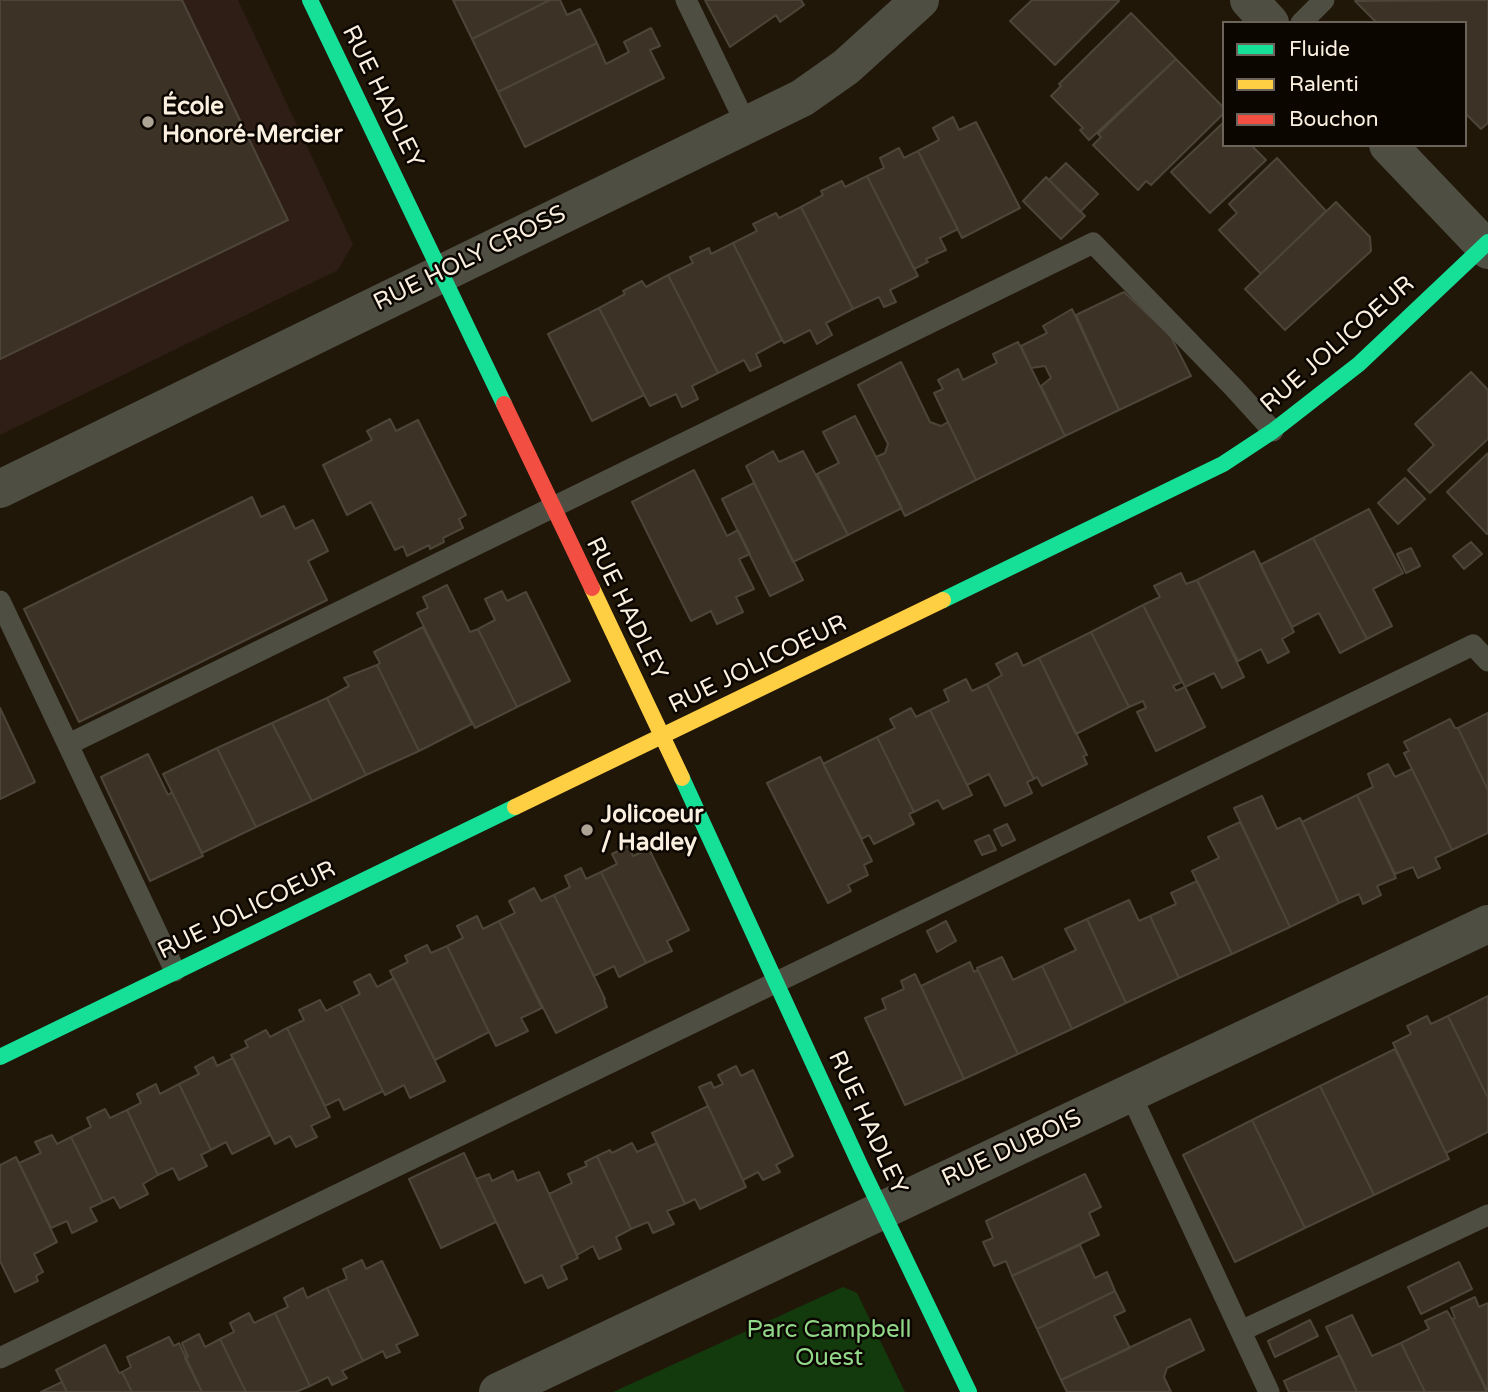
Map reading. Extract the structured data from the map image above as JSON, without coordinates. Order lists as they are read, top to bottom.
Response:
{
  "streets": {
    "street": [
      "RUE HADLEY",
      "RUE HOLY CROSS",
      "RUE JOLICOEUR",
      "RUE DUBOIS"
    ]
  },
  "crossings": [
    ["RUE HADLEY", "RUE HOLY CROSS"],
    ["RUE HADLEY", "RUE JOLICOEUR"],
    ["RUE HADLEY", "RUE DUBOIS"]
  ],
  "parks": ["Parc Campbell Ouest"],
  "places": ["École Honoré-Mercier", "Jolicoeur / Hadley"],
  "legend": ["Fluide", "Ralenti", "Bouchon"]
}
